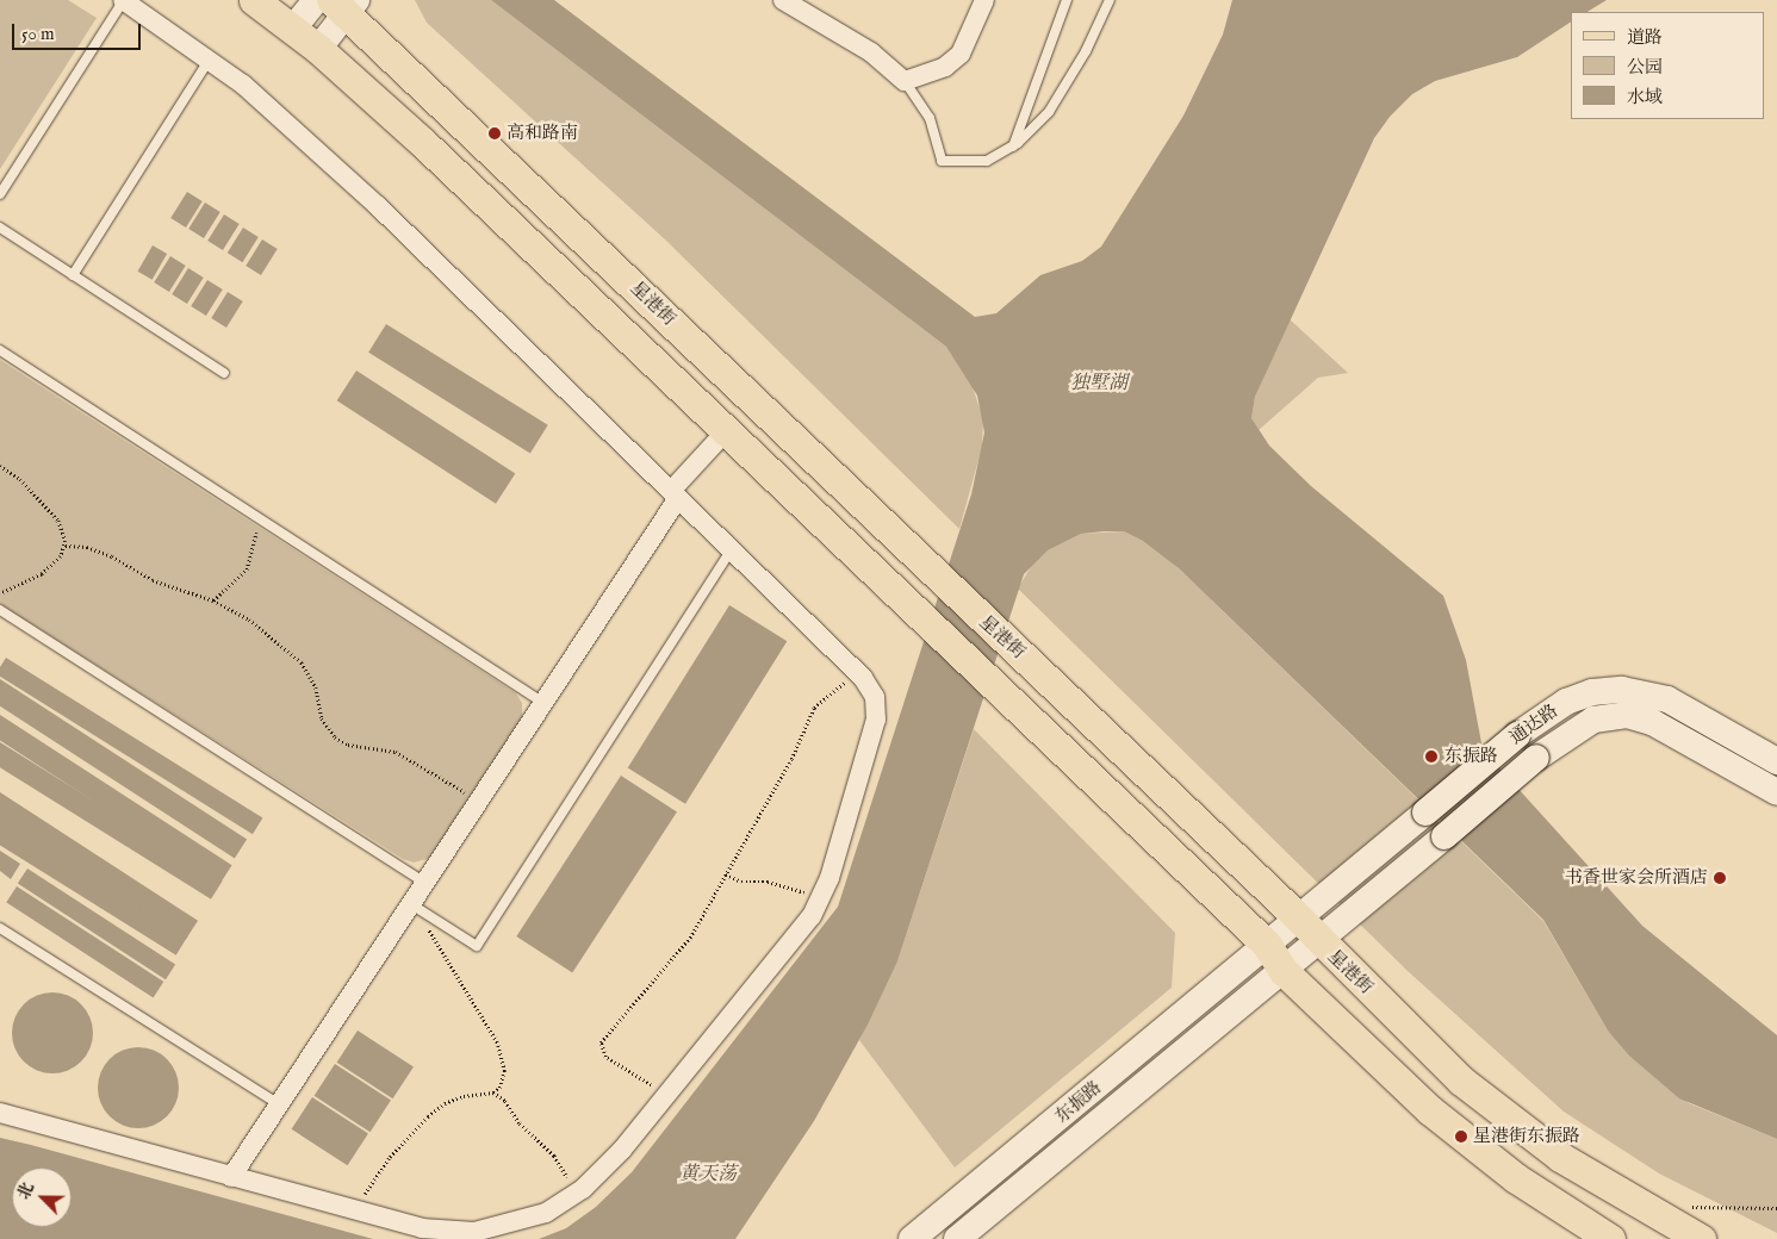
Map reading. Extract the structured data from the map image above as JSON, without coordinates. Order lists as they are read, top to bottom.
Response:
{
  "streets": {
    "main road": ["星港街", "通达路", "东振路"]
  },
  "crossings": [
    ["星港街", "通达路"],
    ["星港街", "东振路"],
    ["通达路", "东振路"]
  ],
  "water": ["独墅湖", "黄天荡"],
  "places": [
    "高和路南",
    "东振路",
    "书香世家会所酒店",
    "星港街东振路"
  ],
  "legend": ["道路", "公园", "水域"],
  "scale_bar": "50 m",
  "north": "top left"
}
